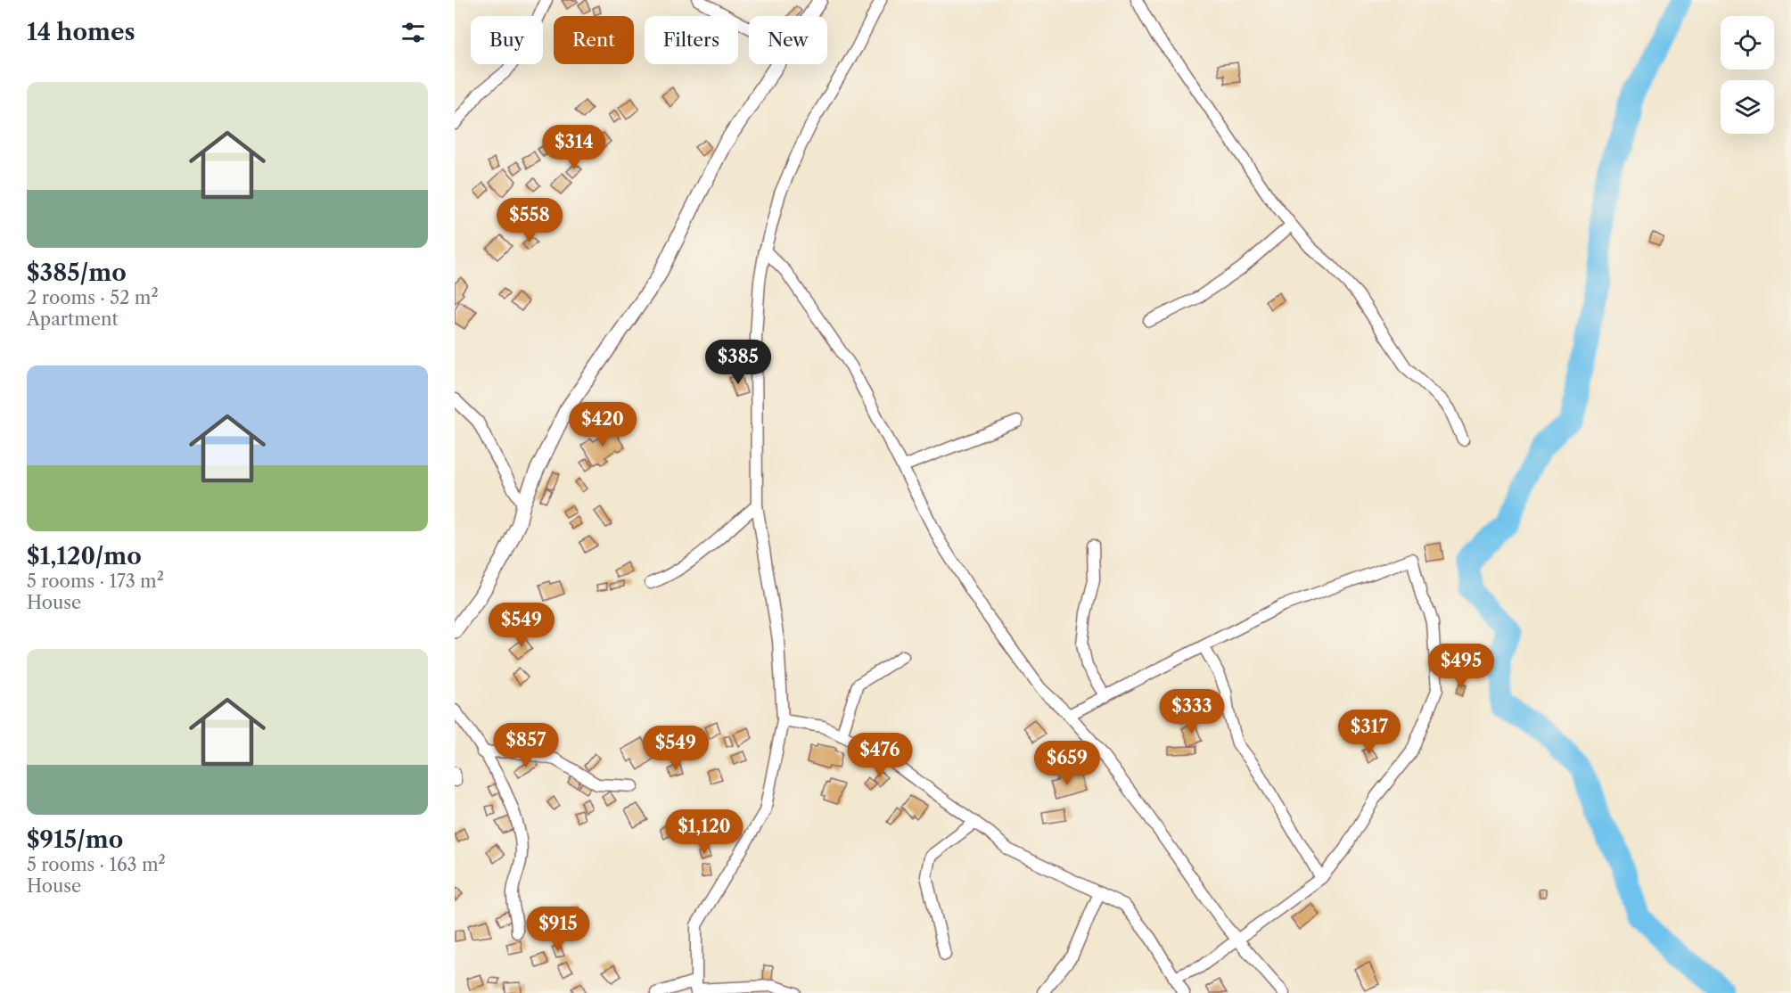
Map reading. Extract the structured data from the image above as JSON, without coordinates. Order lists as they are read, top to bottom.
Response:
{
  "page": {
    "heading": "14 homes",
    "chip": [
      "Buy",
      "Rent",
      "Filters",
      "New"
    ],
    "list": [
      {
        "name": "$385/mo",
        "note": "2 rooms · 52 m² · Apartment"
      },
      {
        "name": "$1,120/mo",
        "note": "5 rooms · 173 m² · House"
      },
      {
        "name": "$915/mo",
        "note": "5 rooms · 163 m² · House"
      }
    ],
    "price": [
      "$314",
      "$558",
      "$385",
      "$420",
      "$549",
      "$495",
      "$333",
      "$317",
      "$857",
      "$549",
      "$476",
      "$659",
      "$1,120",
      "$915"
    ]
  }
}
